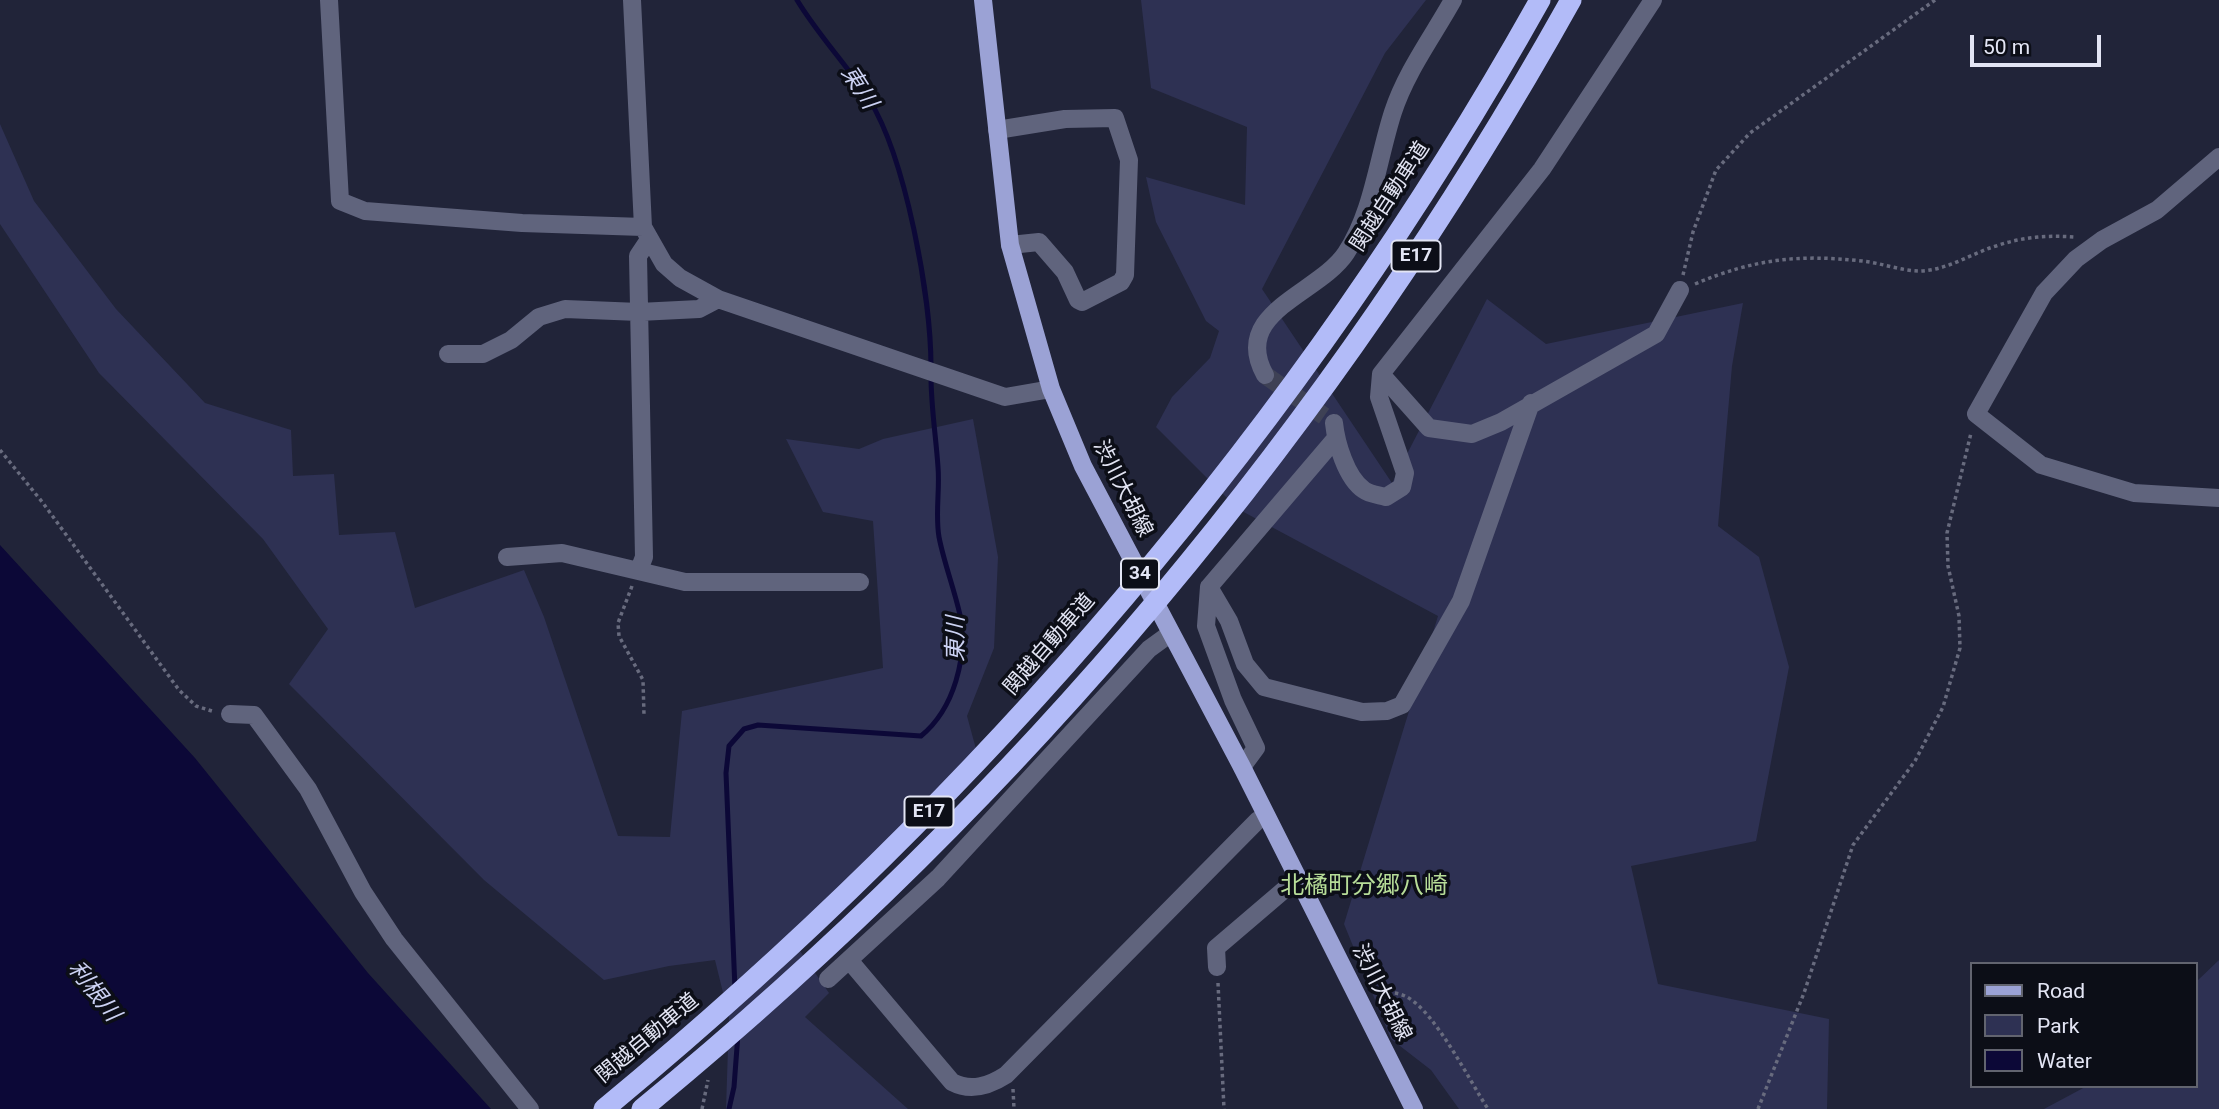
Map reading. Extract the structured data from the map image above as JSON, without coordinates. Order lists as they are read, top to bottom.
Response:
{
  "streets": {
    "highway": ["関越自動車道", "E17"],
    "main road": ["渋川大胡線", "34"]
  },
  "districts": ["北橘町分郷八崎"],
  "water": ["東川", "利根川"],
  "legend": ["Road", "Park", "Water"],
  "scale_bar": "50 m"
}
